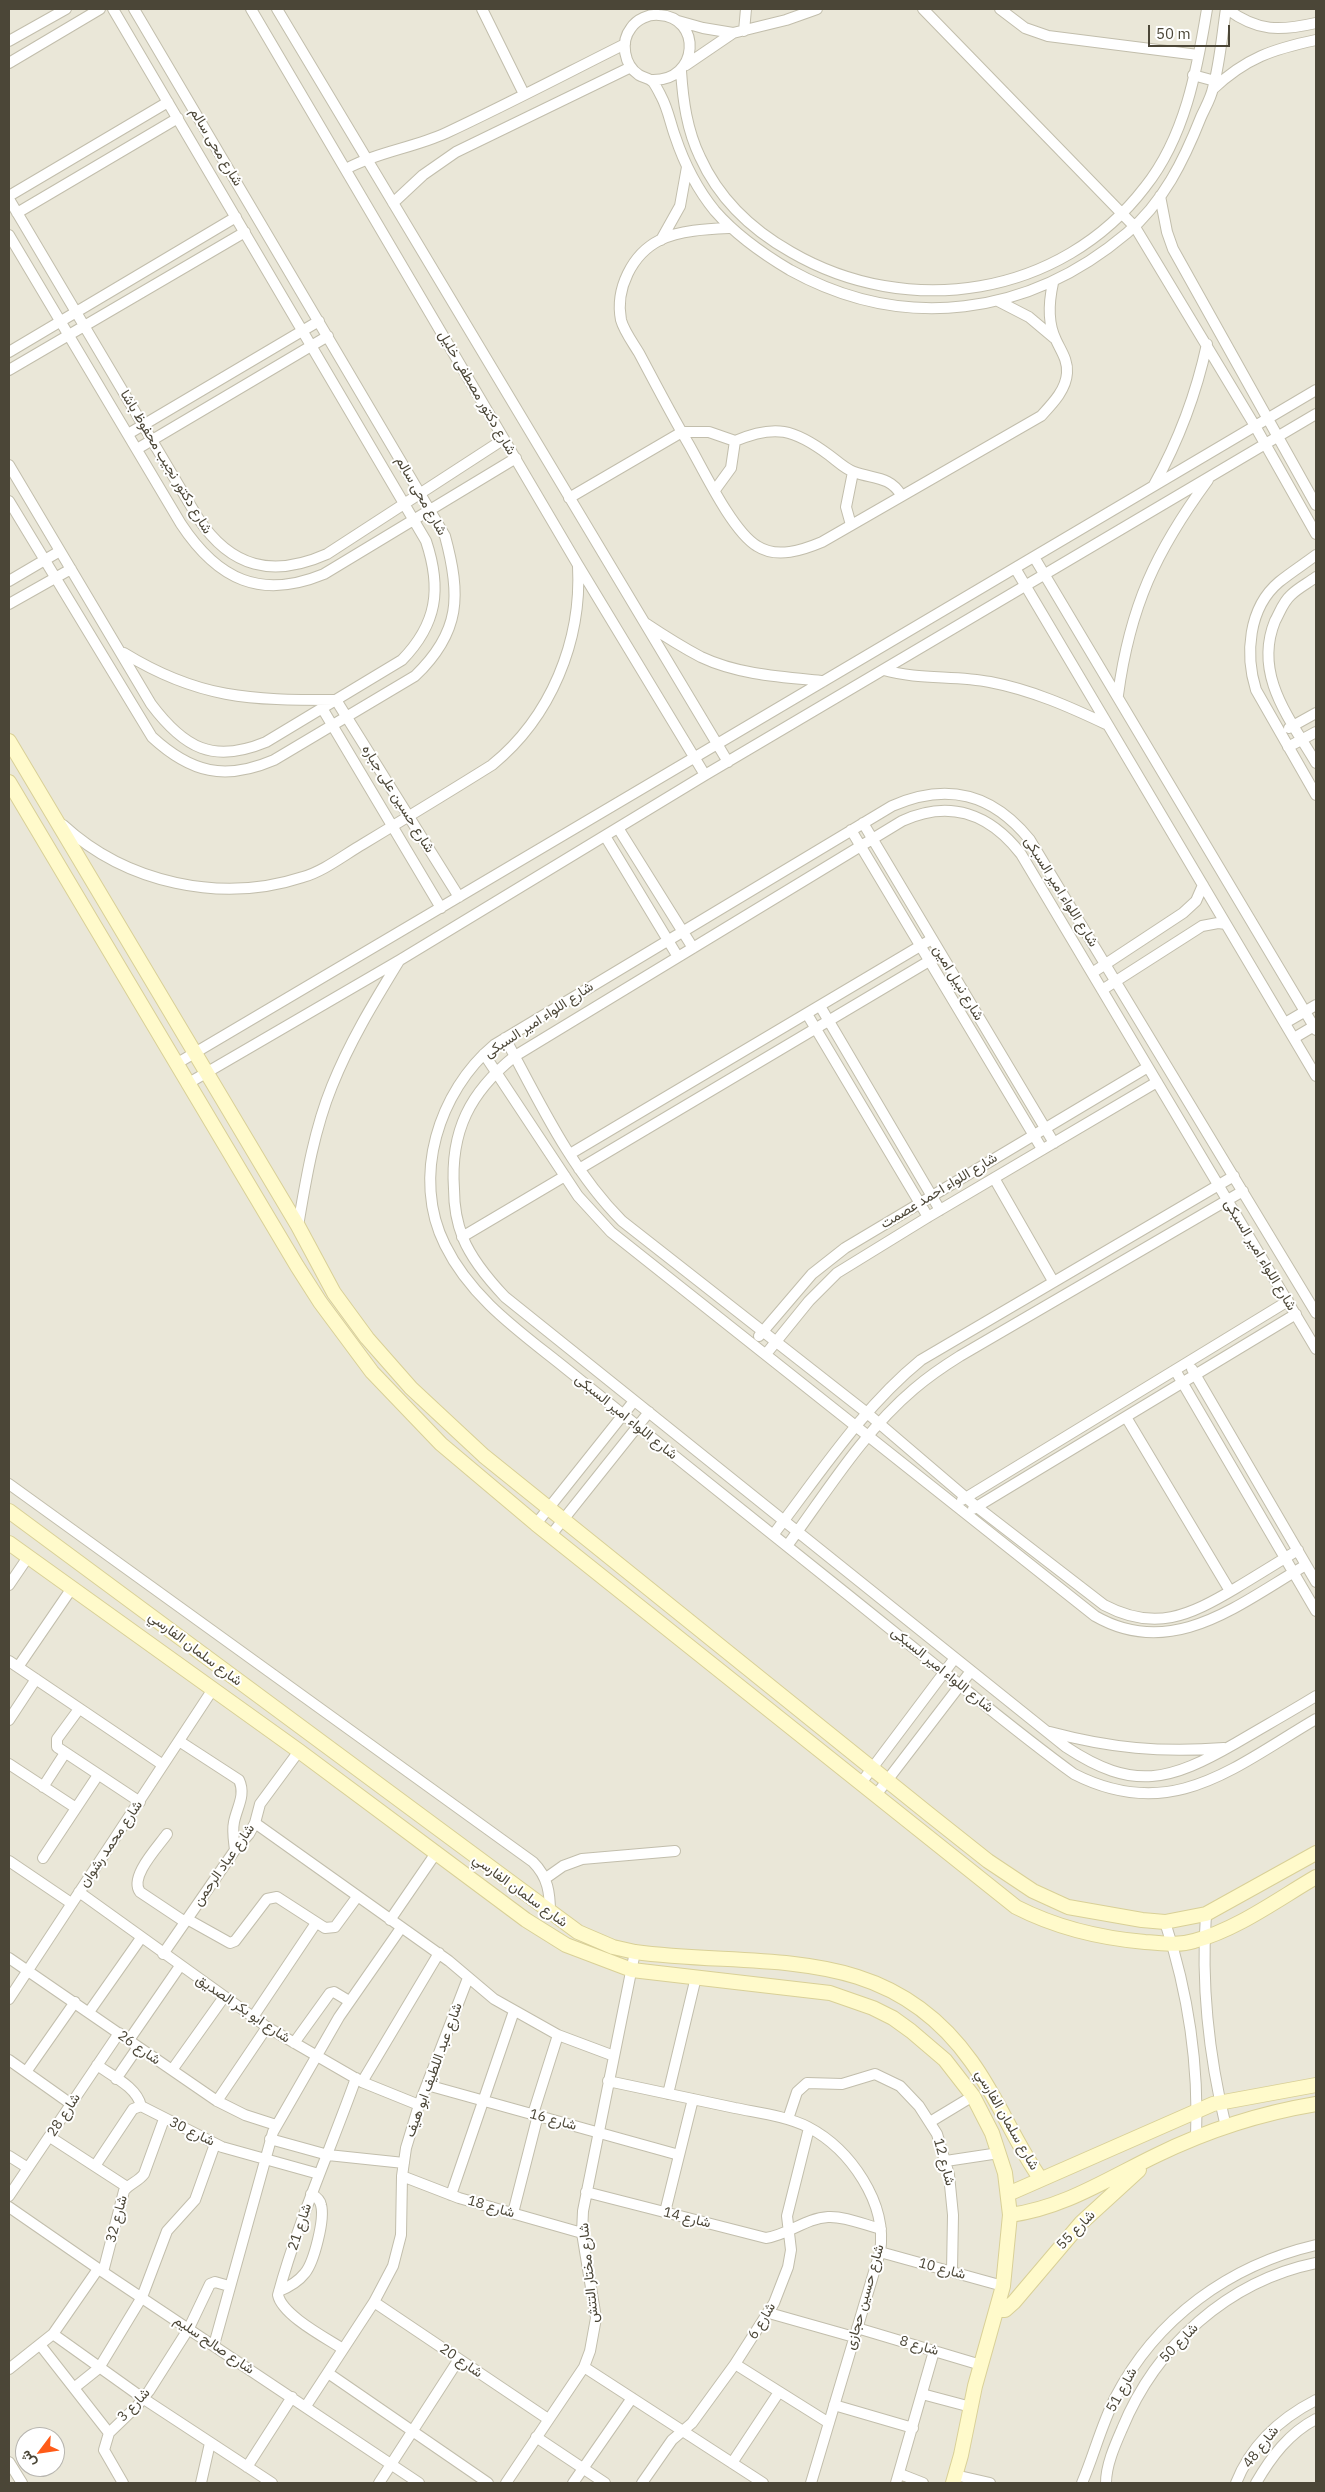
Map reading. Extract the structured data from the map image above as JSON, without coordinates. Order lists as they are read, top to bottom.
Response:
{
  "streets": {
    "street": [
      "شارع محى سالم",
      "شارع دكتور مصطفى خليل",
      "شارع دكتور نجيب محفوظ باشا",
      "شارع حسين على جباره",
      "شارع اللواء امير السبكى",
      "شارع نبيل امين",
      "شارع اللواء احمد عصمت",
      "شارع سلمان الفارسي",
      "شارع محمد رشوان",
      "شارع عباد الرحمن",
      "شارع ابو بكر الصديق",
      "شارع 26",
      "شارع عبد اللطيف ابو هيف",
      "شارع 28",
      "شارع 16",
      "شارع 30",
      "شارع 12",
      "شارع 18",
      "شارع 14",
      "شارع 32",
      "شارع 21",
      "شارع 55",
      "شارع 10",
      "شارع مختار التتش",
      "شارع حسين حجازى",
      "شارع 6",
      "شارع 50",
      "شارع صالح سليم",
      "شارع 8",
      "شارع 20",
      "شارع 51",
      "شارع 3",
      "شارع 48"
    ]
  },
  "crossings": [
    ["شارع محى سالم", "شارع دكتور نجيب محفوظ باشا"],
    ["شارع محى سالم", "شارع حسين على جباره"],
    ["شارع دكتور مصطفى خليل", "شارع دكتور نجيب محفوظ باشا"],
    ["شارع اللواء امير السبكى", "شارع نبيل امين"],
    ["شارع اللواء امير السبكى", "شارع اللواء احمد عصمت"],
    ["شارع نبيل امين", "شارع اللواء احمد عصمت"],
    ["شارع سلمان الفارسي", "شارع محمد رشوان"],
    ["شارع سلمان الفارسي", "شارع عباد الرحمن"],
    ["شارع سلمان الفارسي", "شارع 55"],
    ["شارع سلمان الفارسي", "شارع 10"],
    ["شارع سلمان الفارسي", "شارع مختار التتش"],
    ["شارع سلمان الفارسي", "شارع 8"],
    ["شارع محمد رشوان", "شارع ابو بكر الصديق"],
    ["شارع محمد رشوان", "شارع 26"],
    ["شارع عباد الرحمن", "شارع ابو بكر الصديق"],
    ["شارع ابو بكر الصديق", "شارع عبد اللطيف ابو هيف"],
    ["شارع ابو بكر الصديق", "شارع 21"],
    ["شارع 26", "شارع 28"],
    ["شارع عبد اللطيف ابو هيف", "شارع 16"],
    ["شارع عبد اللطيف ابو هيف", "شارع 18"],
    ["شارع عبد اللطيف ابو هيف", "شارع صالح سليم"],
    ["شارع عبد اللطيف ابو هيف", "شارع 20"],
    ["شارع 16", "شارع مختار التتش"],
    ["شارع 30", "شارع 32"],
    ["شارع 30", "شارع 21"],
    ["شارع 12", "شارع 10"],
    ["شارع 12", "شارع حسين حجازى"],
    ["شارع 18", "شارع مختار التتش"],
    ["شارع 14", "شارع مختار التتش"],
    ["شارع 14", "شارع حسين حجازى"],
    ["شارع 14", "شارع 6"],
    ["شارع 32", "شارع صالح سليم"],
    ["شارع 10", "شارع حسين حجازى"],
    ["شارع مختار التتش", "شارع حسين حجازى"],
    ["شارع مختار التتش", "شارع 20"],
    ["شارع حسين حجازى", "شارع 6"],
    ["شارع حسين حجازى", "شارع 8"],
    ["شارع 6", "شارع 8"],
    ["شارع 50", "شارع 51"],
    ["شارع صالح سليم", "شارع 3"]
  ],
  "scale_bar": "50 m",
  "north": "bottom left"
}
